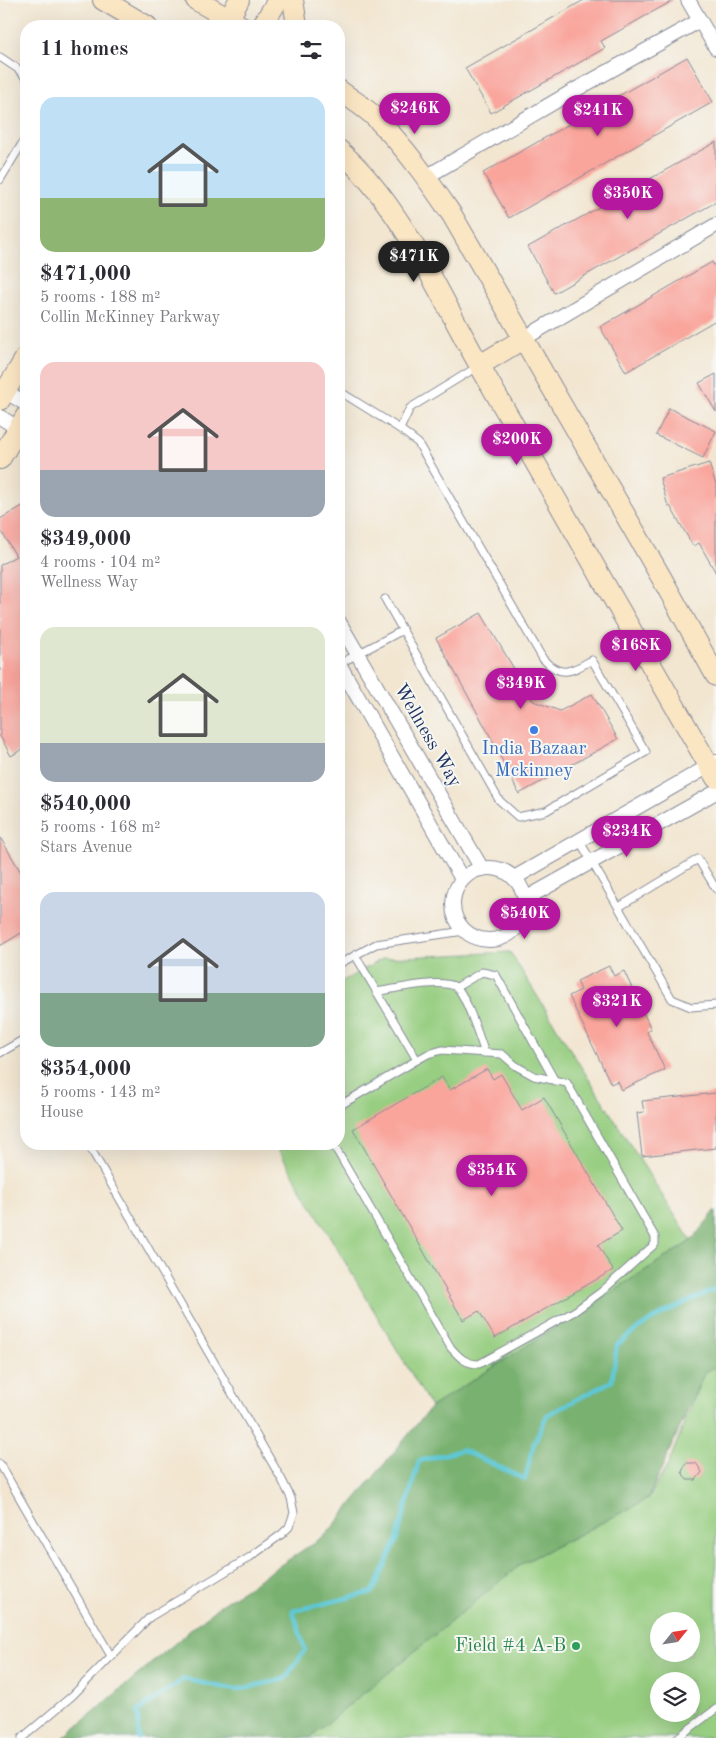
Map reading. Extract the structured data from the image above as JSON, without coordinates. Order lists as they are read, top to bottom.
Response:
{
  "streets": {
    "street": ["Wellness Way"]
  },
  "places": ["India Bazaar Mckinney", "Field #4 A-B"],
  "north": "top right",
  "page": {
    "heading": "11 homes",
    "list": [
      {
        "name": "$471,000",
        "note": "5 rooms · 188 m² · Collin McKinney Parkway"
      },
      {
        "name": "$349,000",
        "note": "4 rooms · 104 m² · Wellness Way"
      },
      {
        "name": "$540,000",
        "note": "5 rooms · 168 m² · Stars Avenue"
      },
      {
        "name": "$354,000",
        "note": "5 rooms · 143 m² · House"
      }
    ],
    "price": [
      "$246K",
      "$241K",
      "$350K",
      "$471K",
      "$200K",
      "$168K",
      "$349K",
      "$234K",
      "$540K",
      "$321K",
      "$354K"
    ]
  }
}
